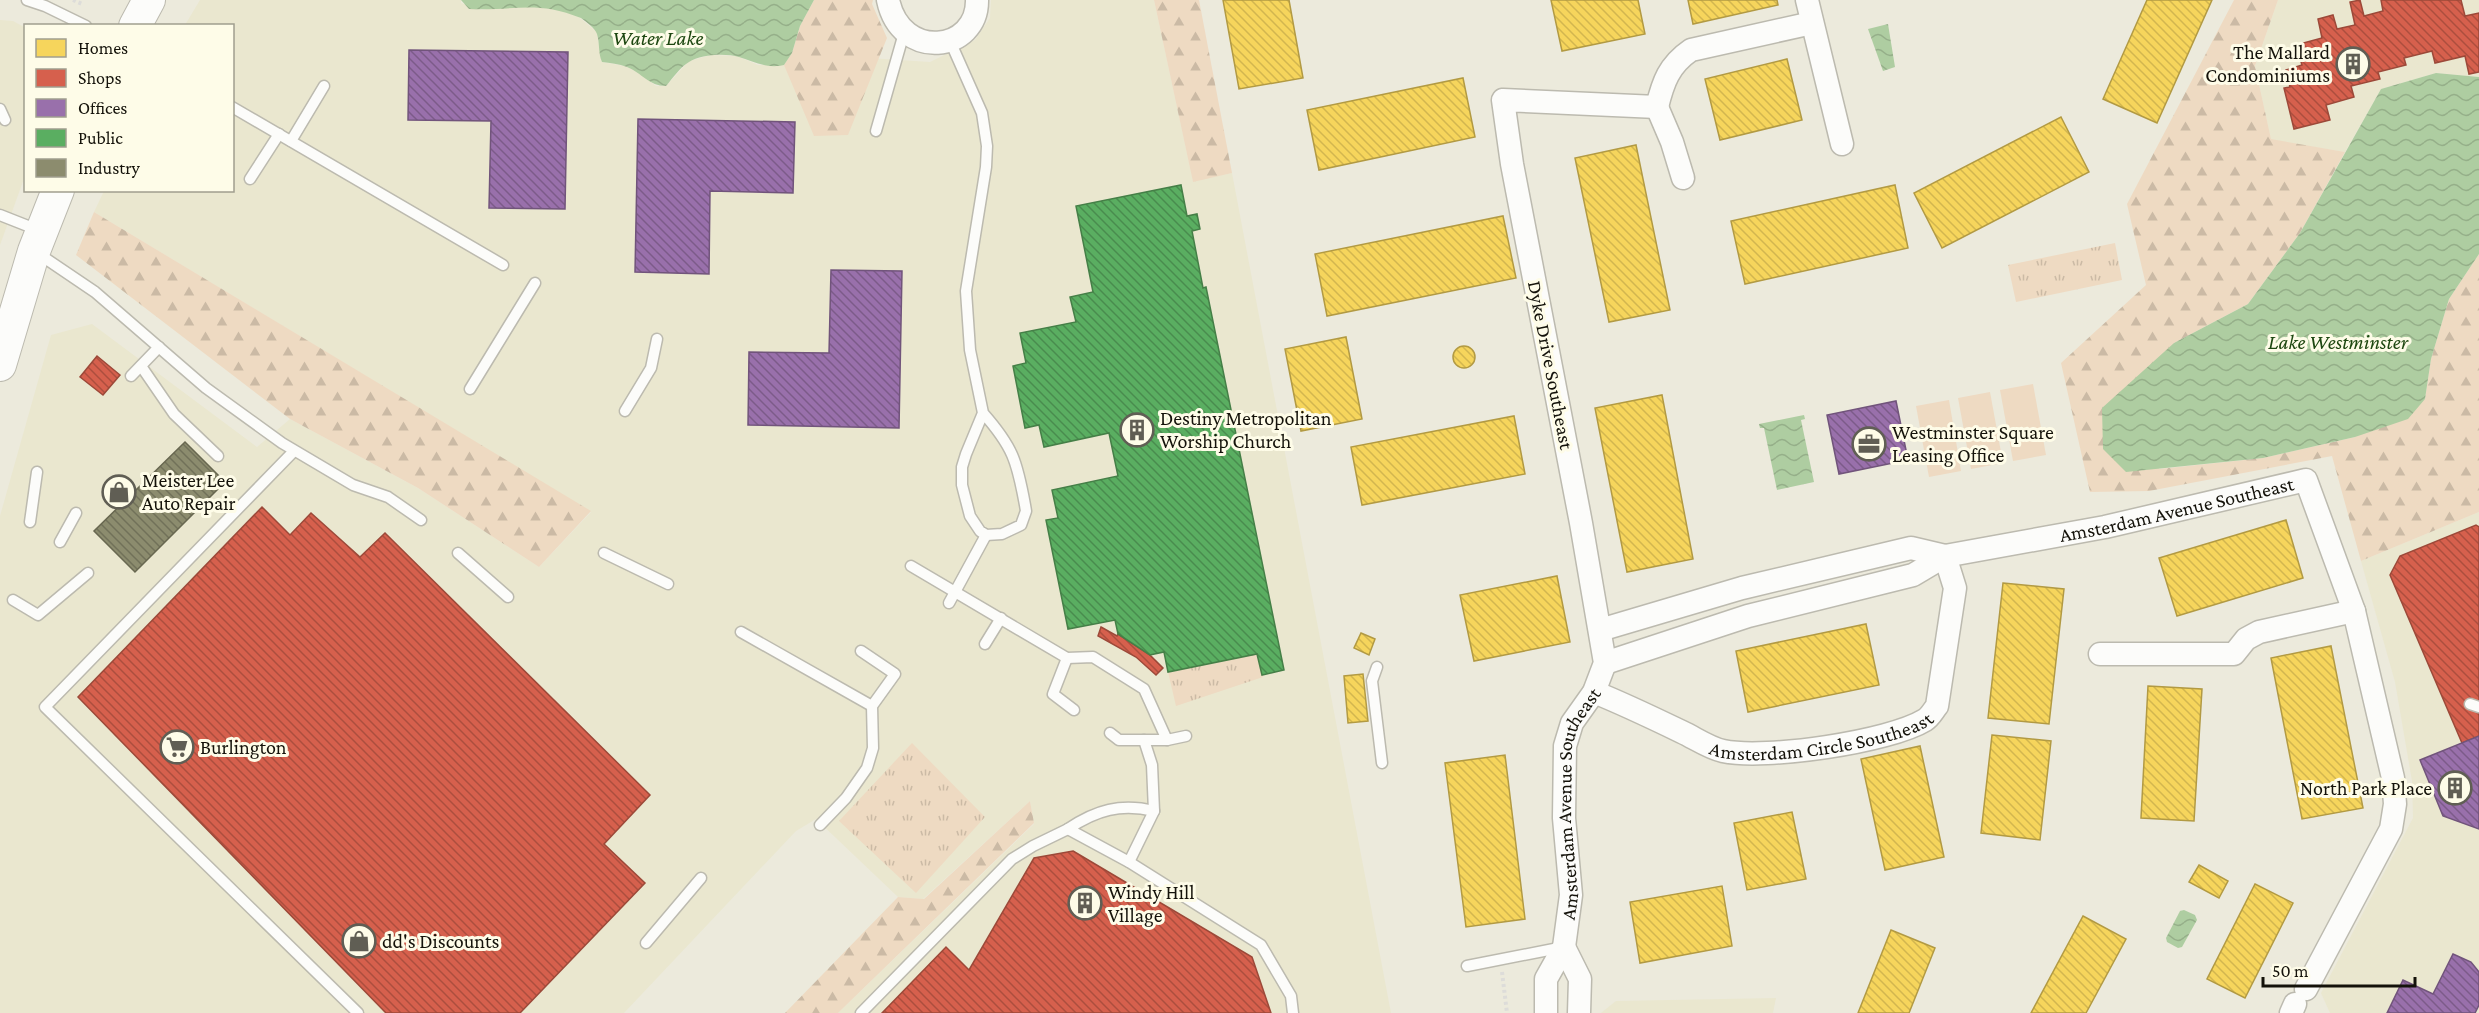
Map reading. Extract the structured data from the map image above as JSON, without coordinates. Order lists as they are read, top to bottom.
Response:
{
  "streets": {
    "street": ["Dyke Drive Southeast", "Amsterdam Avenue Southeast", "Amsterdam Circle Southeast"]
  },
  "crossings": [
    ["Dyke Drive Southeast", "Amsterdam Avenue Southeast"],
    ["Amsterdam Avenue Southeast", "Amsterdam Circle Southeast"]
  ],
  "water": ["Water Lake", "Lake Westminster"],
  "places": {
    "building": [
      "The Mallard Condominiums",
      "Destiny Metropolitan Worship Church",
      "North Park Place",
      "Windy Hill Village"
    ],
    "office": ["Westminster Square Leasing Office"],
    "shop": ["Meister Lee Auto Repair", "dd's Discounts"],
    "supermarket": ["Burlington"]
  },
  "legend": [
    "Homes",
    "Shops",
    "Offices",
    "Public",
    "Industry"
  ],
  "scale_bar": "50 m"
}
